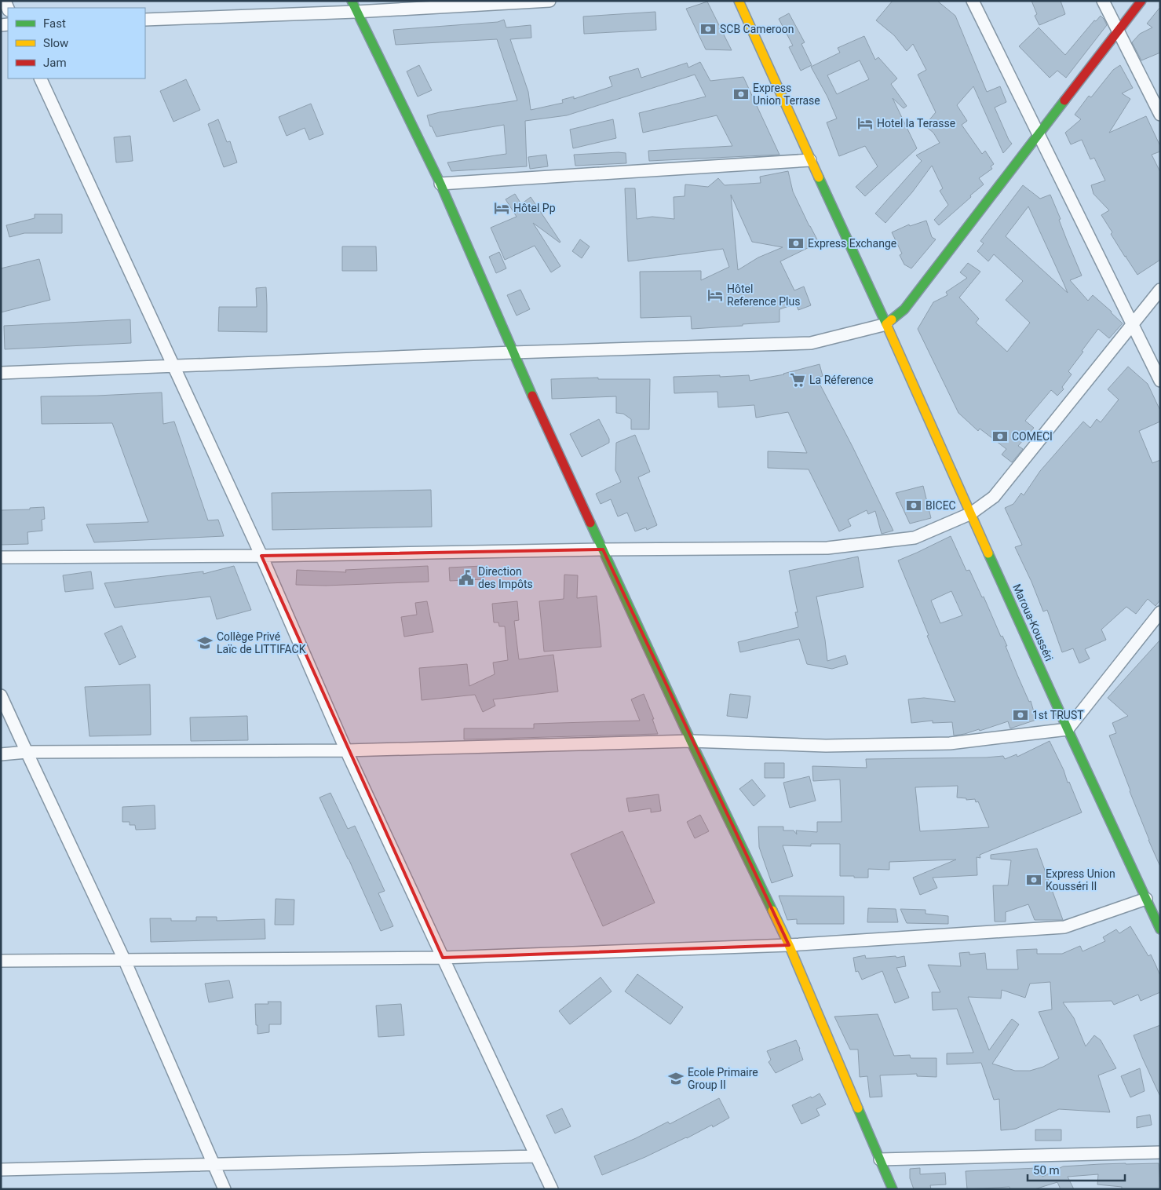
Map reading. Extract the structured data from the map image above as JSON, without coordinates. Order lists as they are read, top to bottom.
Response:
{
  "streets": {
    "main road": ["Maroua-Kousséri"]
  },
  "places": {
    "bank": [
      "SCB Cameroon",
      "Express Union Terrase",
      "Express Exchange",
      "COMECI",
      "BICEC",
      "1st TRUST",
      "Express Union Kousséri II"
    ],
    "hotel": ["Hotel la Terasse", "Hôtel Pp", "Hôtel Reference Plus"],
    "supermarket": ["La Réference"],
    "public building": ["Direction des Impôts"],
    "school or university": ["Collège Privé Laïc de LITTIFACK", "Ecole Primaire Group II"]
  },
  "legend": ["Fast", "Slow", "Jam"],
  "scale_bar": "50 m"
}
